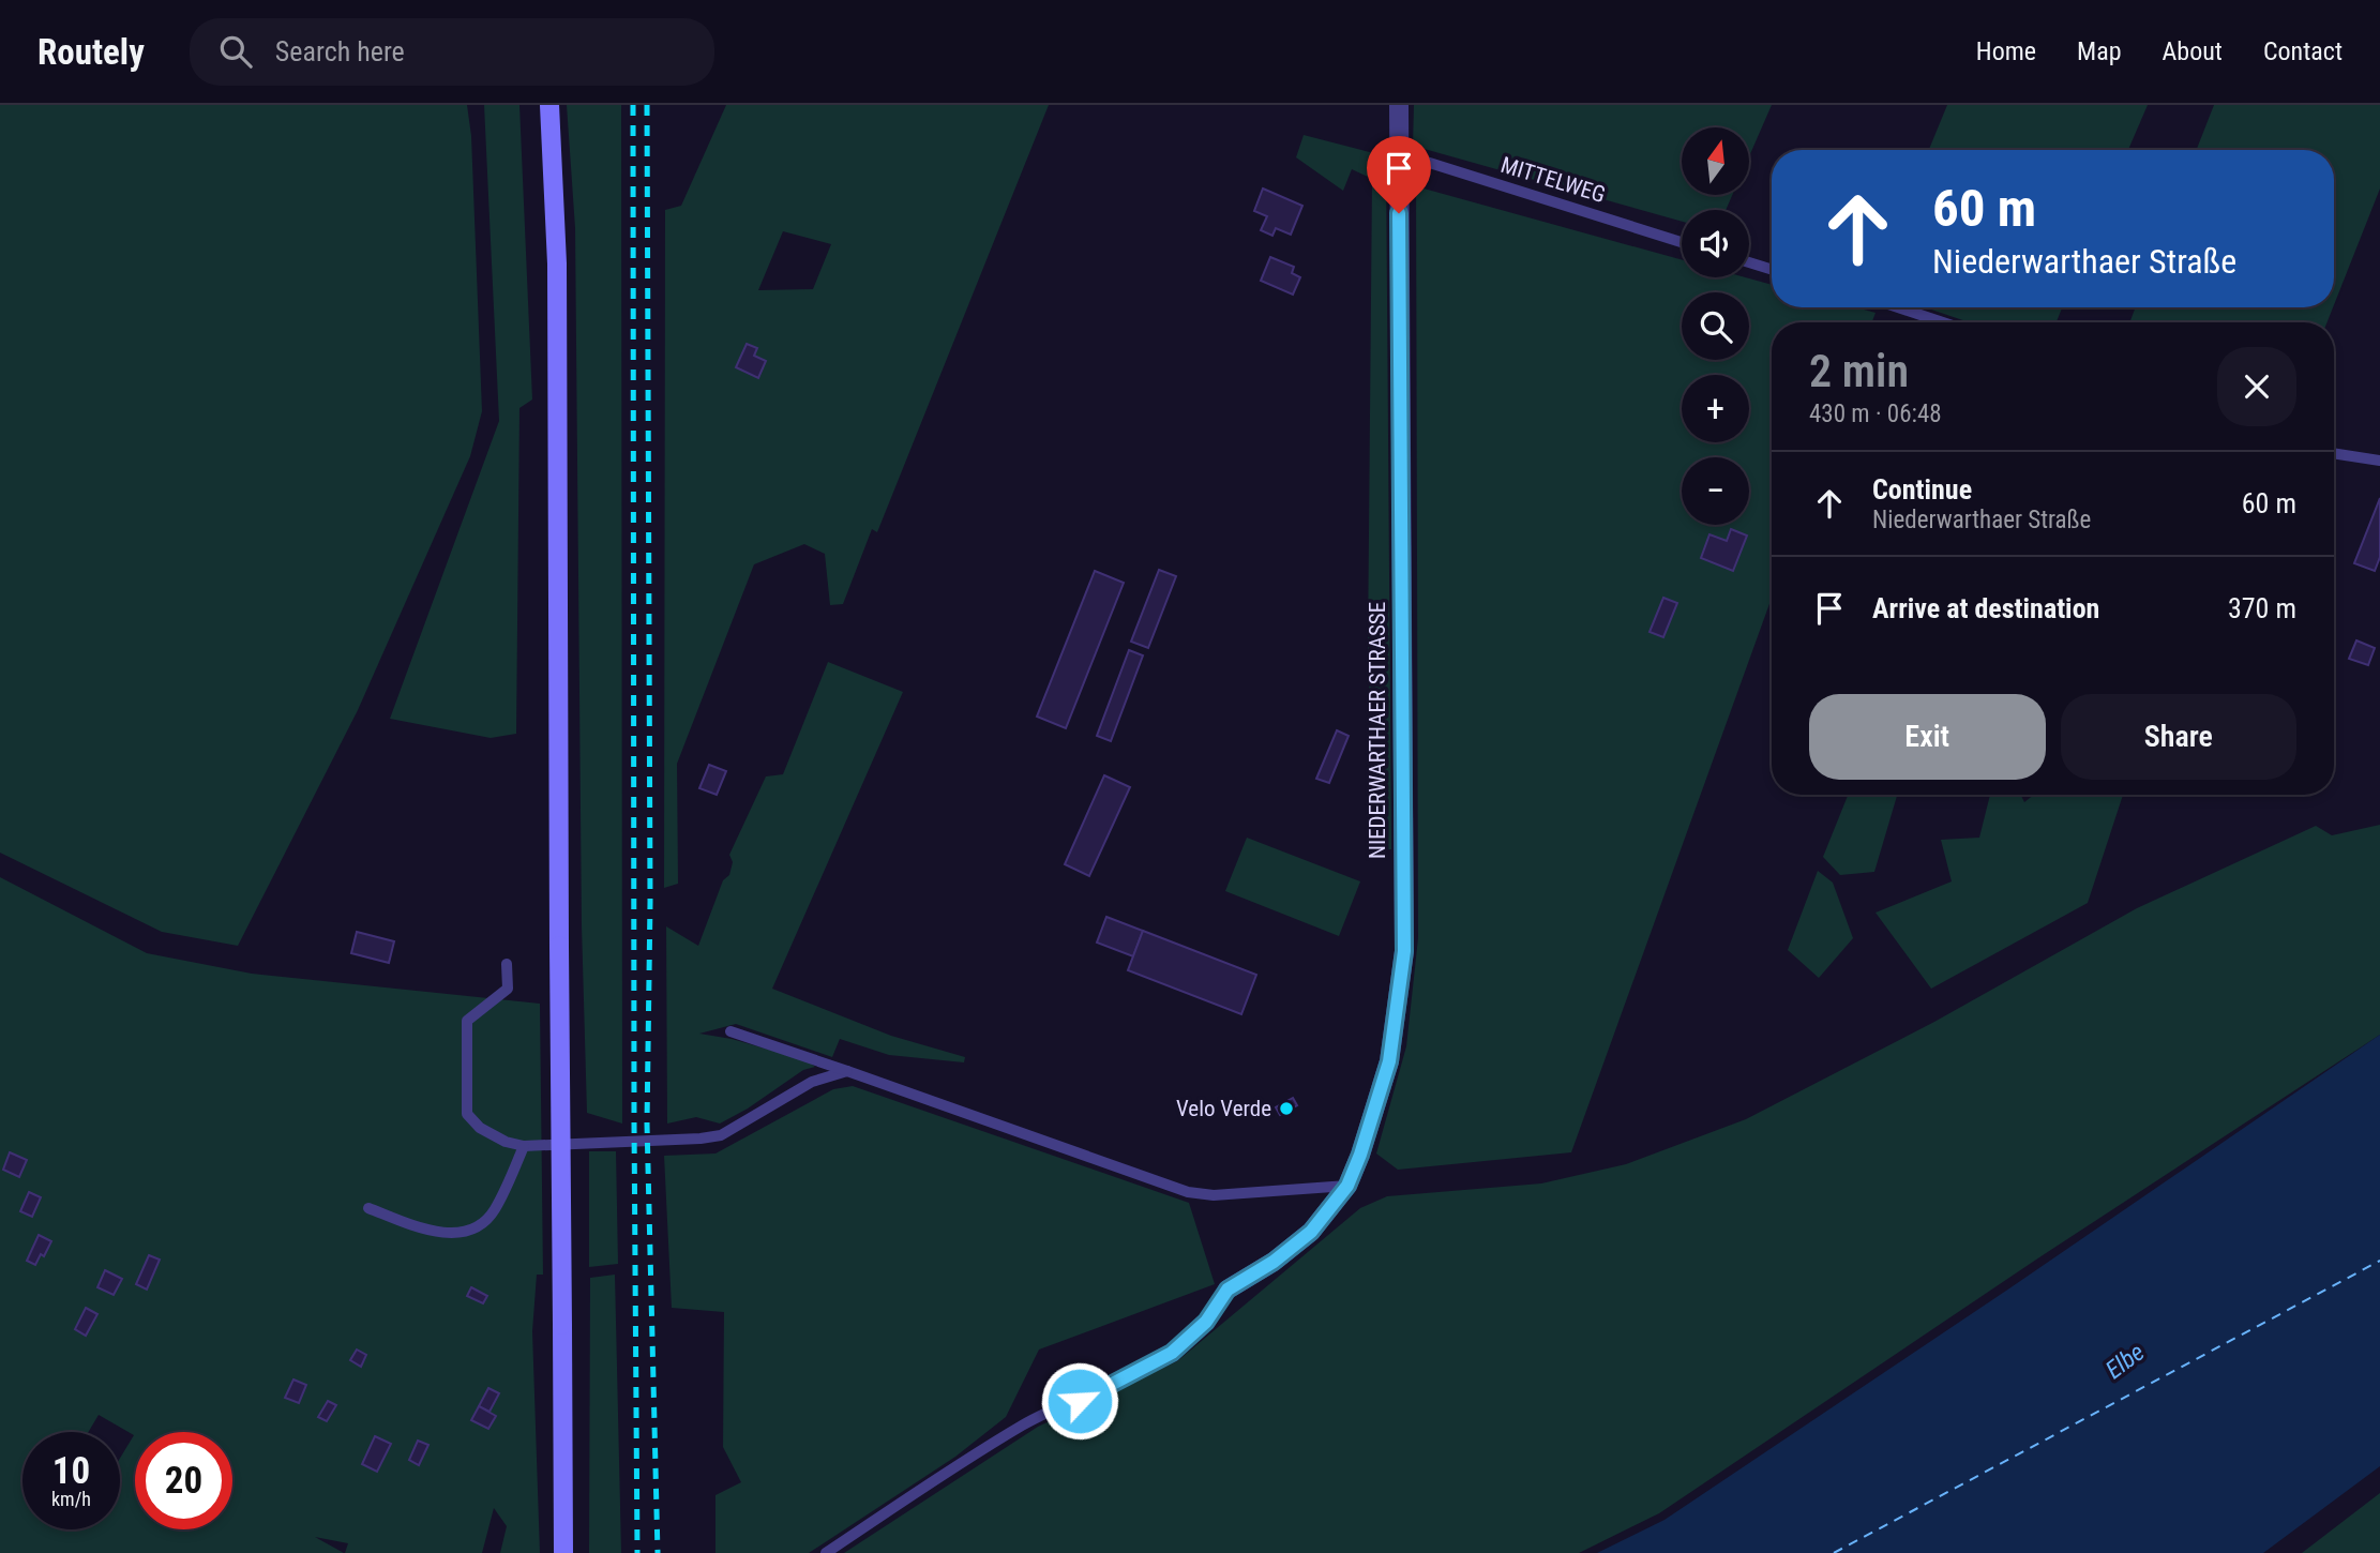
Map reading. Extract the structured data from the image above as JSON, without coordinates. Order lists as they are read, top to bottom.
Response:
{
  "streets": {
    "street": ["NIEDERWARTHAER STRASSE"],
    "lane": ["MITTELWEG"]
  },
  "crossings": [
    ["MITTELWEG", "NIEDERWARTHAER STRASSE"]
  ],
  "water": ["Elbe"],
  "places": ["Velo Verde"],
  "north": "top",
  "page": {
    "header": "Routely",
    "search": "Search here",
    "nav": [
      "Home",
      "Map",
      "About",
      "Contact"
    ],
    "map_buttons": ["+", "−"],
    "turn": ["60 m", "Niederwarthaer Straße"],
    "heading": ["2 min", "430 m · 06:48"],
    "list": [
      {
        "name": "Continue",
        "note": "Niederwarthaer Straße",
        "value": "60 m"
      },
      {
        "name": "Arrive at destination",
        "value": "370 m"
      }
    ],
    "buttons": ["Exit", "Share"],
    "speed": "10 km/h",
    "limit": "20"
  }
}
